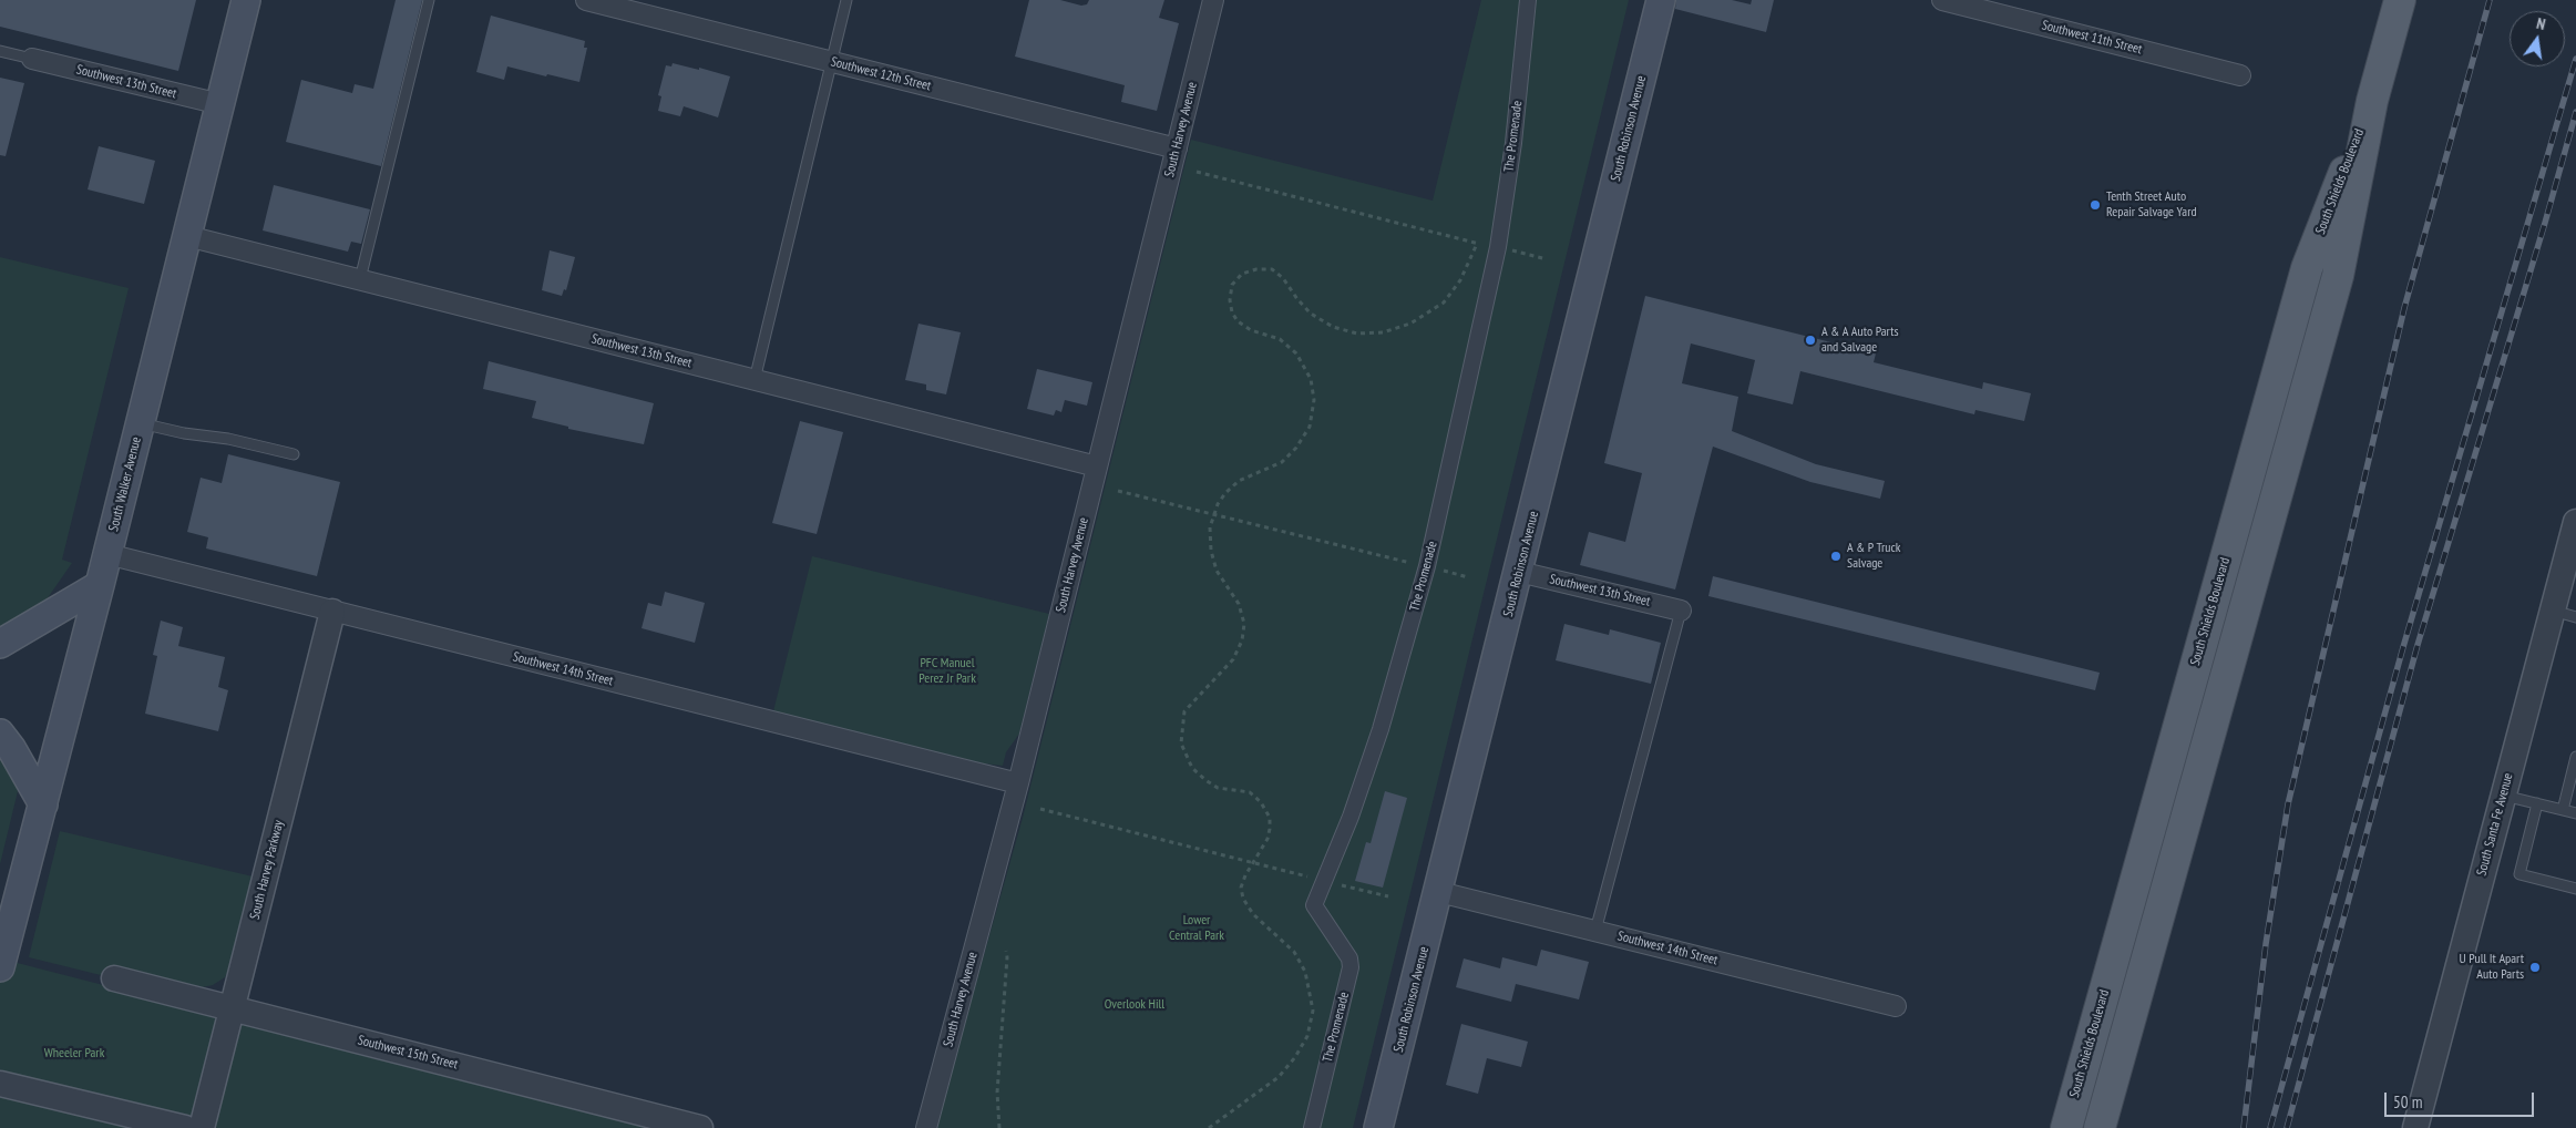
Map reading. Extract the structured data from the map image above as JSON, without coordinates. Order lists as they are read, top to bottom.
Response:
{
  "streets": {
    "main road": ["South Robinson Avenue", "South Shields Boulevard", "South Walker Avenue"],
    "street": [
      "Southwest 11th Street",
      "Southwest 12th Street",
      "Southwest 13th Street",
      "South Harvey Avenue",
      "The Promenade",
      "Southwest 14th Street",
      "South Santa Fe Avenue",
      "South Harvey Parkway",
      "Southwest 15th Street"
    ]
  },
  "crossings": [
    ["Southwest 12th Street", "South Harvey Avenue"],
    ["Southwest 13th Street", "South Robinson Avenue"],
    ["Southwest 13th Street", "South Harvey Avenue"],
    ["Southwest 13th Street", "South Walker Avenue"],
    ["South Robinson Avenue", "Southwest 14th Street"],
    ["South Harvey Avenue", "Southwest 14th Street"],
    ["South Walker Avenue", "Southwest 14th Street"],
    ["Southwest 14th Street", "South Harvey Parkway"],
    ["South Harvey Parkway", "Southwest 15th Street"]
  ],
  "parks": [
    "PFC Manuel Perez Jr Park",
    "Lower Central Park",
    "Overlook Hill",
    "Wheeler Park"
  ],
  "places": [
    "Tenth Street Auto Repair Salvage Yard",
    "A & A Auto Parts and Salvage",
    "A & P Truck Salvage",
    "U Pull It Apart Auto Parts"
  ],
  "scale_bar": "50 m",
  "north": "top"
}
